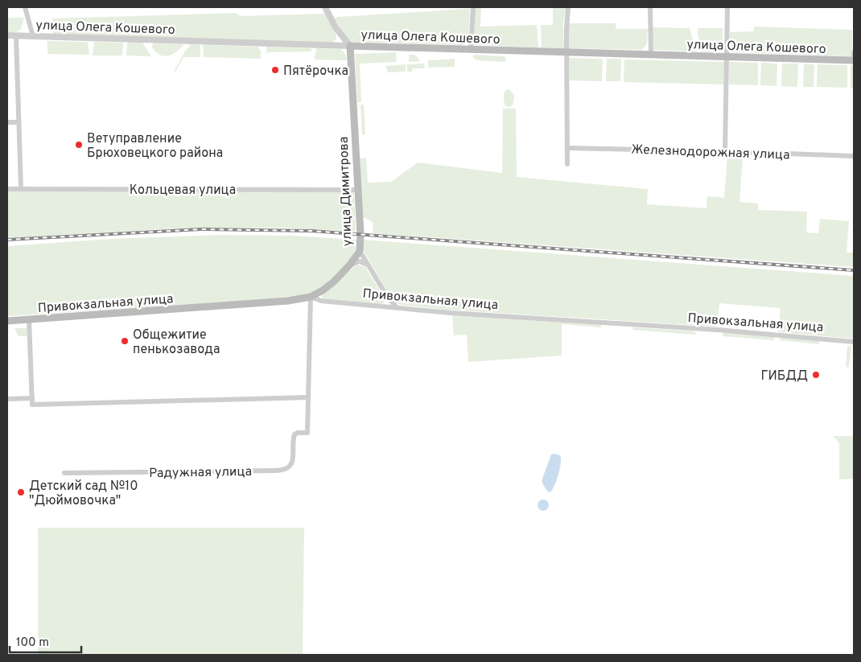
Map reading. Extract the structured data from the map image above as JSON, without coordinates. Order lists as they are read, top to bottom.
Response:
{
  "streets": {
    "main road": ["улица Олега Кошевого", "улица Димитрова", "Привокзальная улица"],
    "street": ["Железнодорожная улица", "Кольцевая улица", "Радужная улица"]
  },
  "crossings": [
    ["улица Олега Кошевого", "улица Димитрова"],
    ["Кольцевая улица", "улица Димитрова"],
    ["улица Димитрова", "Привокзальная улица"]
  ],
  "places": [
    "Пятёрочка",
    "Ветуправление Брюховецкого района",
    "Общежитие пенькозавода",
    "ГИБДД",
    "Детский сад №10 \"Дюймовочка\""
  ],
  "scale_bar": "100 m"
}
